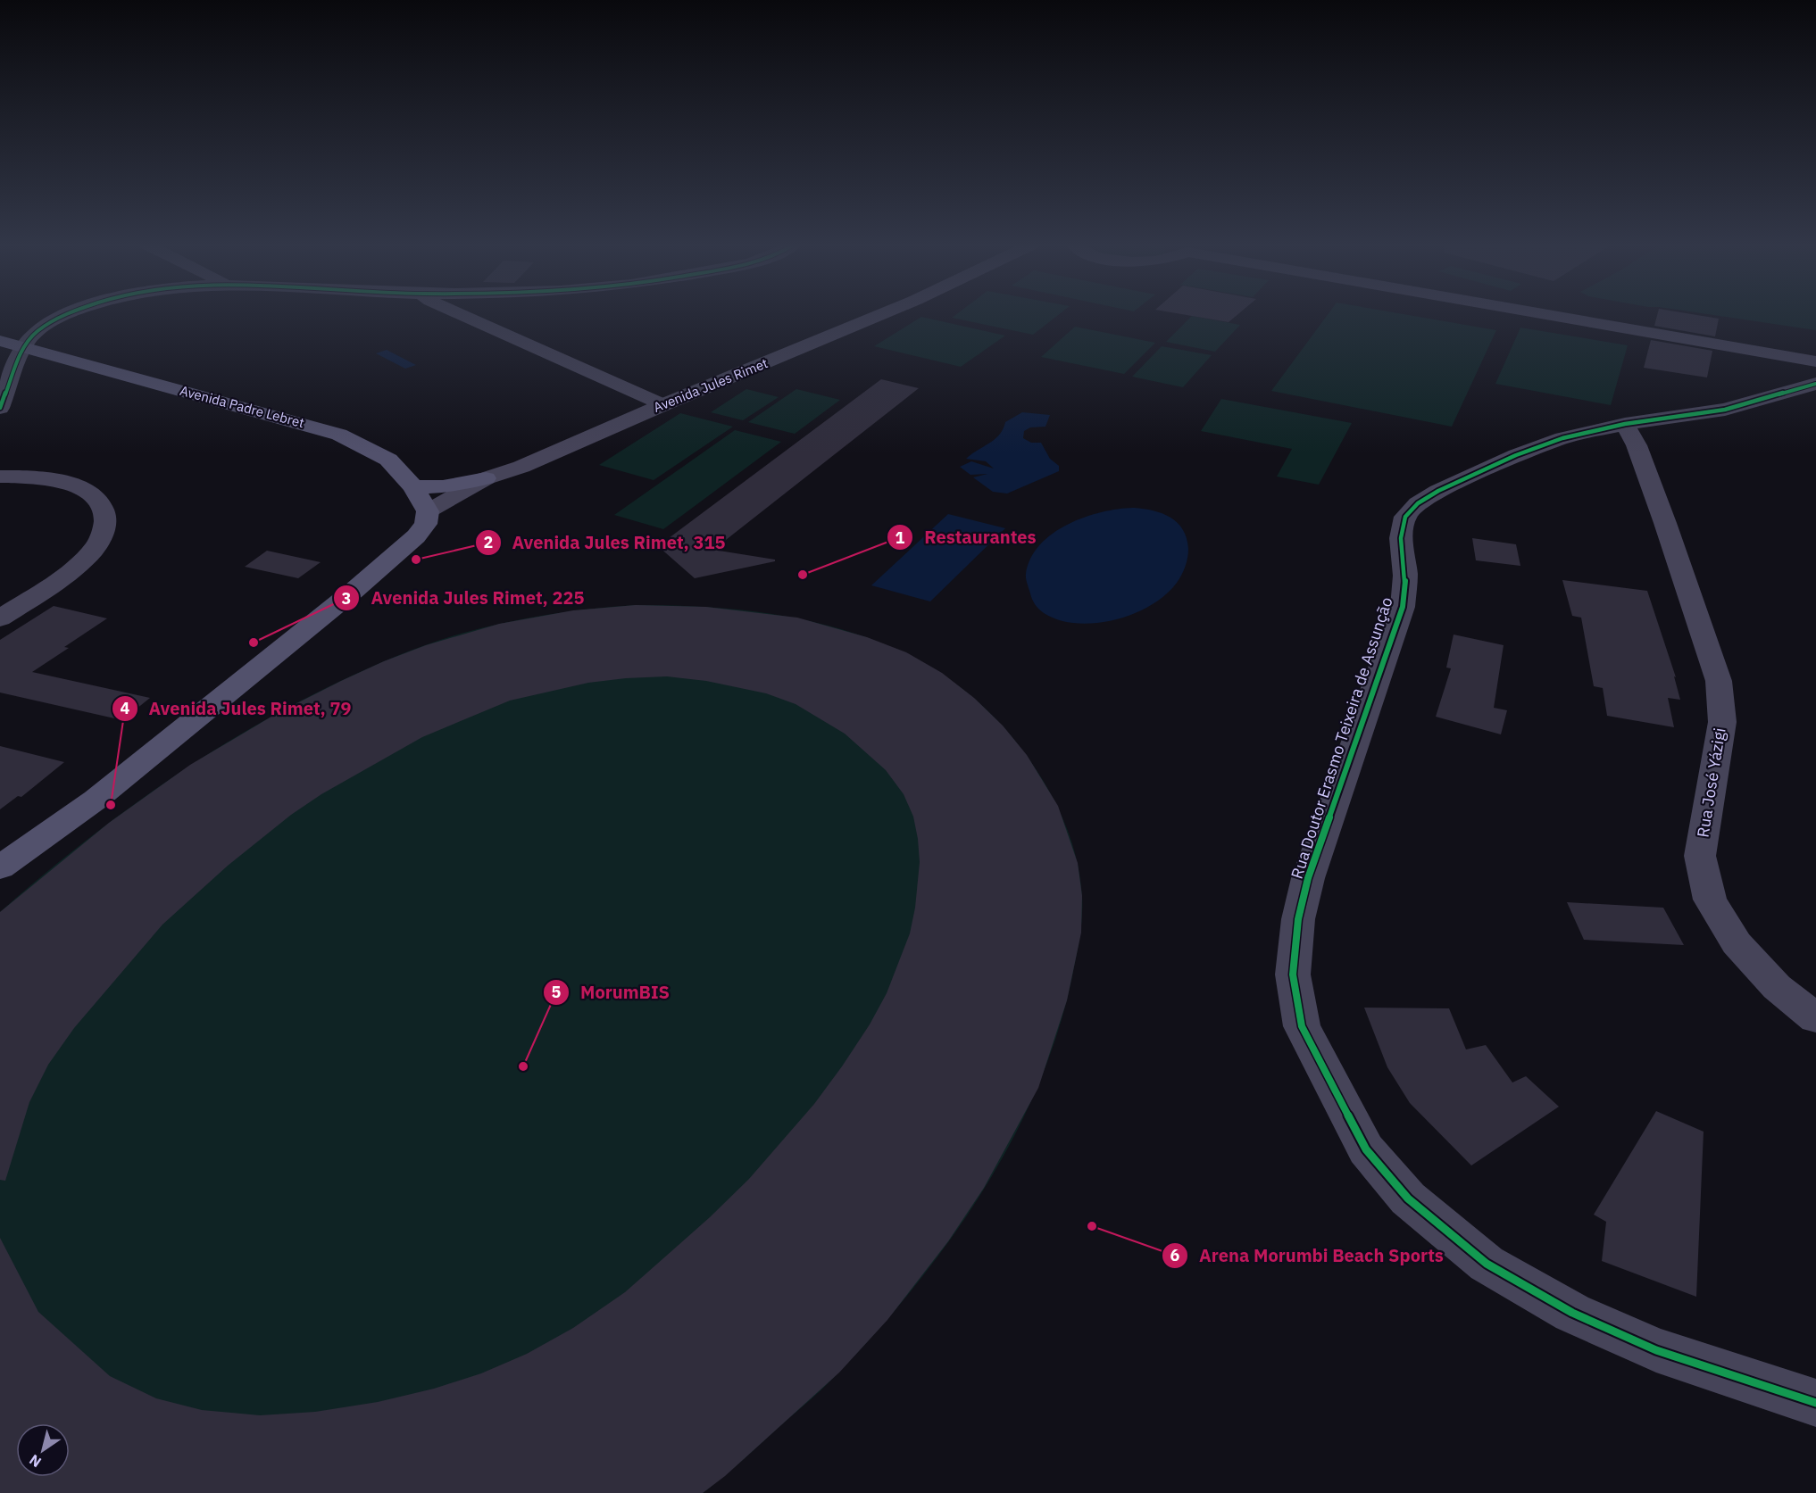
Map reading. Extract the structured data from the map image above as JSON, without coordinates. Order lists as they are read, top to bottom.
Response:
{
  "streets": {
    "main road": ["Avenida Jules Rimet", "Avenida Padre Lebret"],
    "street": ["Rua Doutor Erasmo Teixeira de Assunção", "Rua José Yázigi"]
  },
  "crossings": [
    ["Avenida Jules Rimet", "Avenida Padre Lebret"],
    ["Rua Doutor Erasmo Teixeira de Assunção", "Rua José Yázigi"]
  ],
  "places": [
    "Avenida Jules Rimet, 315",
    "Restaurantes",
    "Avenida Jules Rimet, 225",
    "Avenida Jules Rimet, 79",
    "MorumBIS",
    "Arena Morumbi Beach Sports"
  ],
  "north": "bottom left"
}
